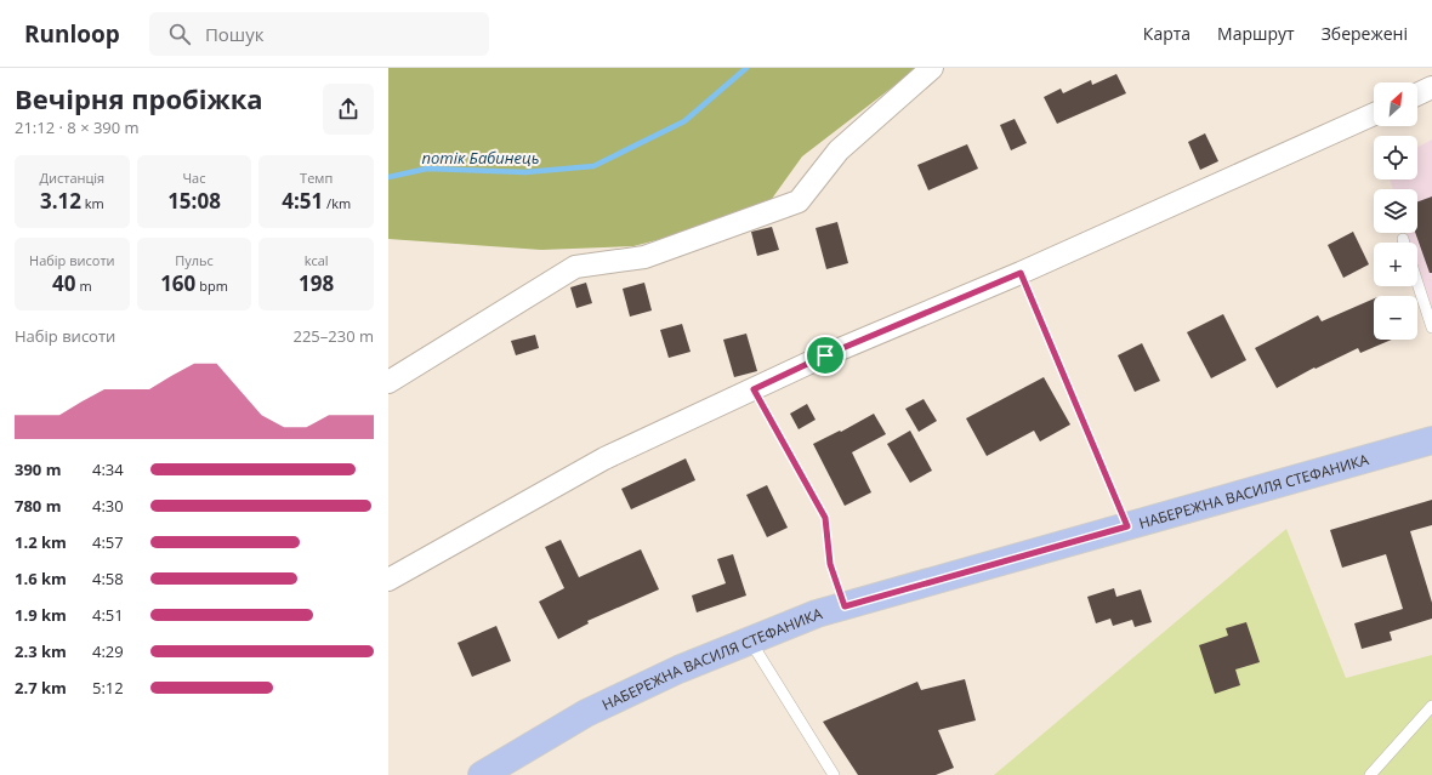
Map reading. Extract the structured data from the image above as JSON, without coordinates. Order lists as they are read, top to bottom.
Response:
{
  "streets": {
    "main road": ["НАБЕРЕЖНА ВАСИЛЯ СТЕФАНИКА"]
  },
  "water": ["потік Бабинець"],
  "north": "top right",
  "page": {
    "header": "Runloop",
    "search": "Пошук",
    "nav": ["Карта", "Маршрут", "Збережені"],
    "heading": ["Вечірня пробіжка", "21:12 · 8 × 390 m"],
    "map_buttons": ["+", "−"],
    "stats": [
      ["Дистанція", "3.12 km"],
      ["Час", "15:08"],
      ["Темп", "4:51 /km"],
      ["Набір висоти", "40 m"],
      ["Пульс", "160 bpm"],
      ["kcal", "198"]
    ],
    "chart": ["Набір висоти", "225–230 m"],
    "list": [
      {
        "name": "390 m",
        "note": "4:34"
      },
      {
        "name": "780 m",
        "note": "4:30"
      },
      {
        "name": "1.2 km",
        "note": "4:57"
      },
      {
        "name": "1.6 km",
        "note": "4:58"
      },
      {
        "name": "1.9 km",
        "note": "4:51"
      },
      {
        "name": "2.3 km",
        "note": "4:29"
      },
      {
        "name": "2.7 km",
        "note": "5:12"
      }
    ]
  }
}
